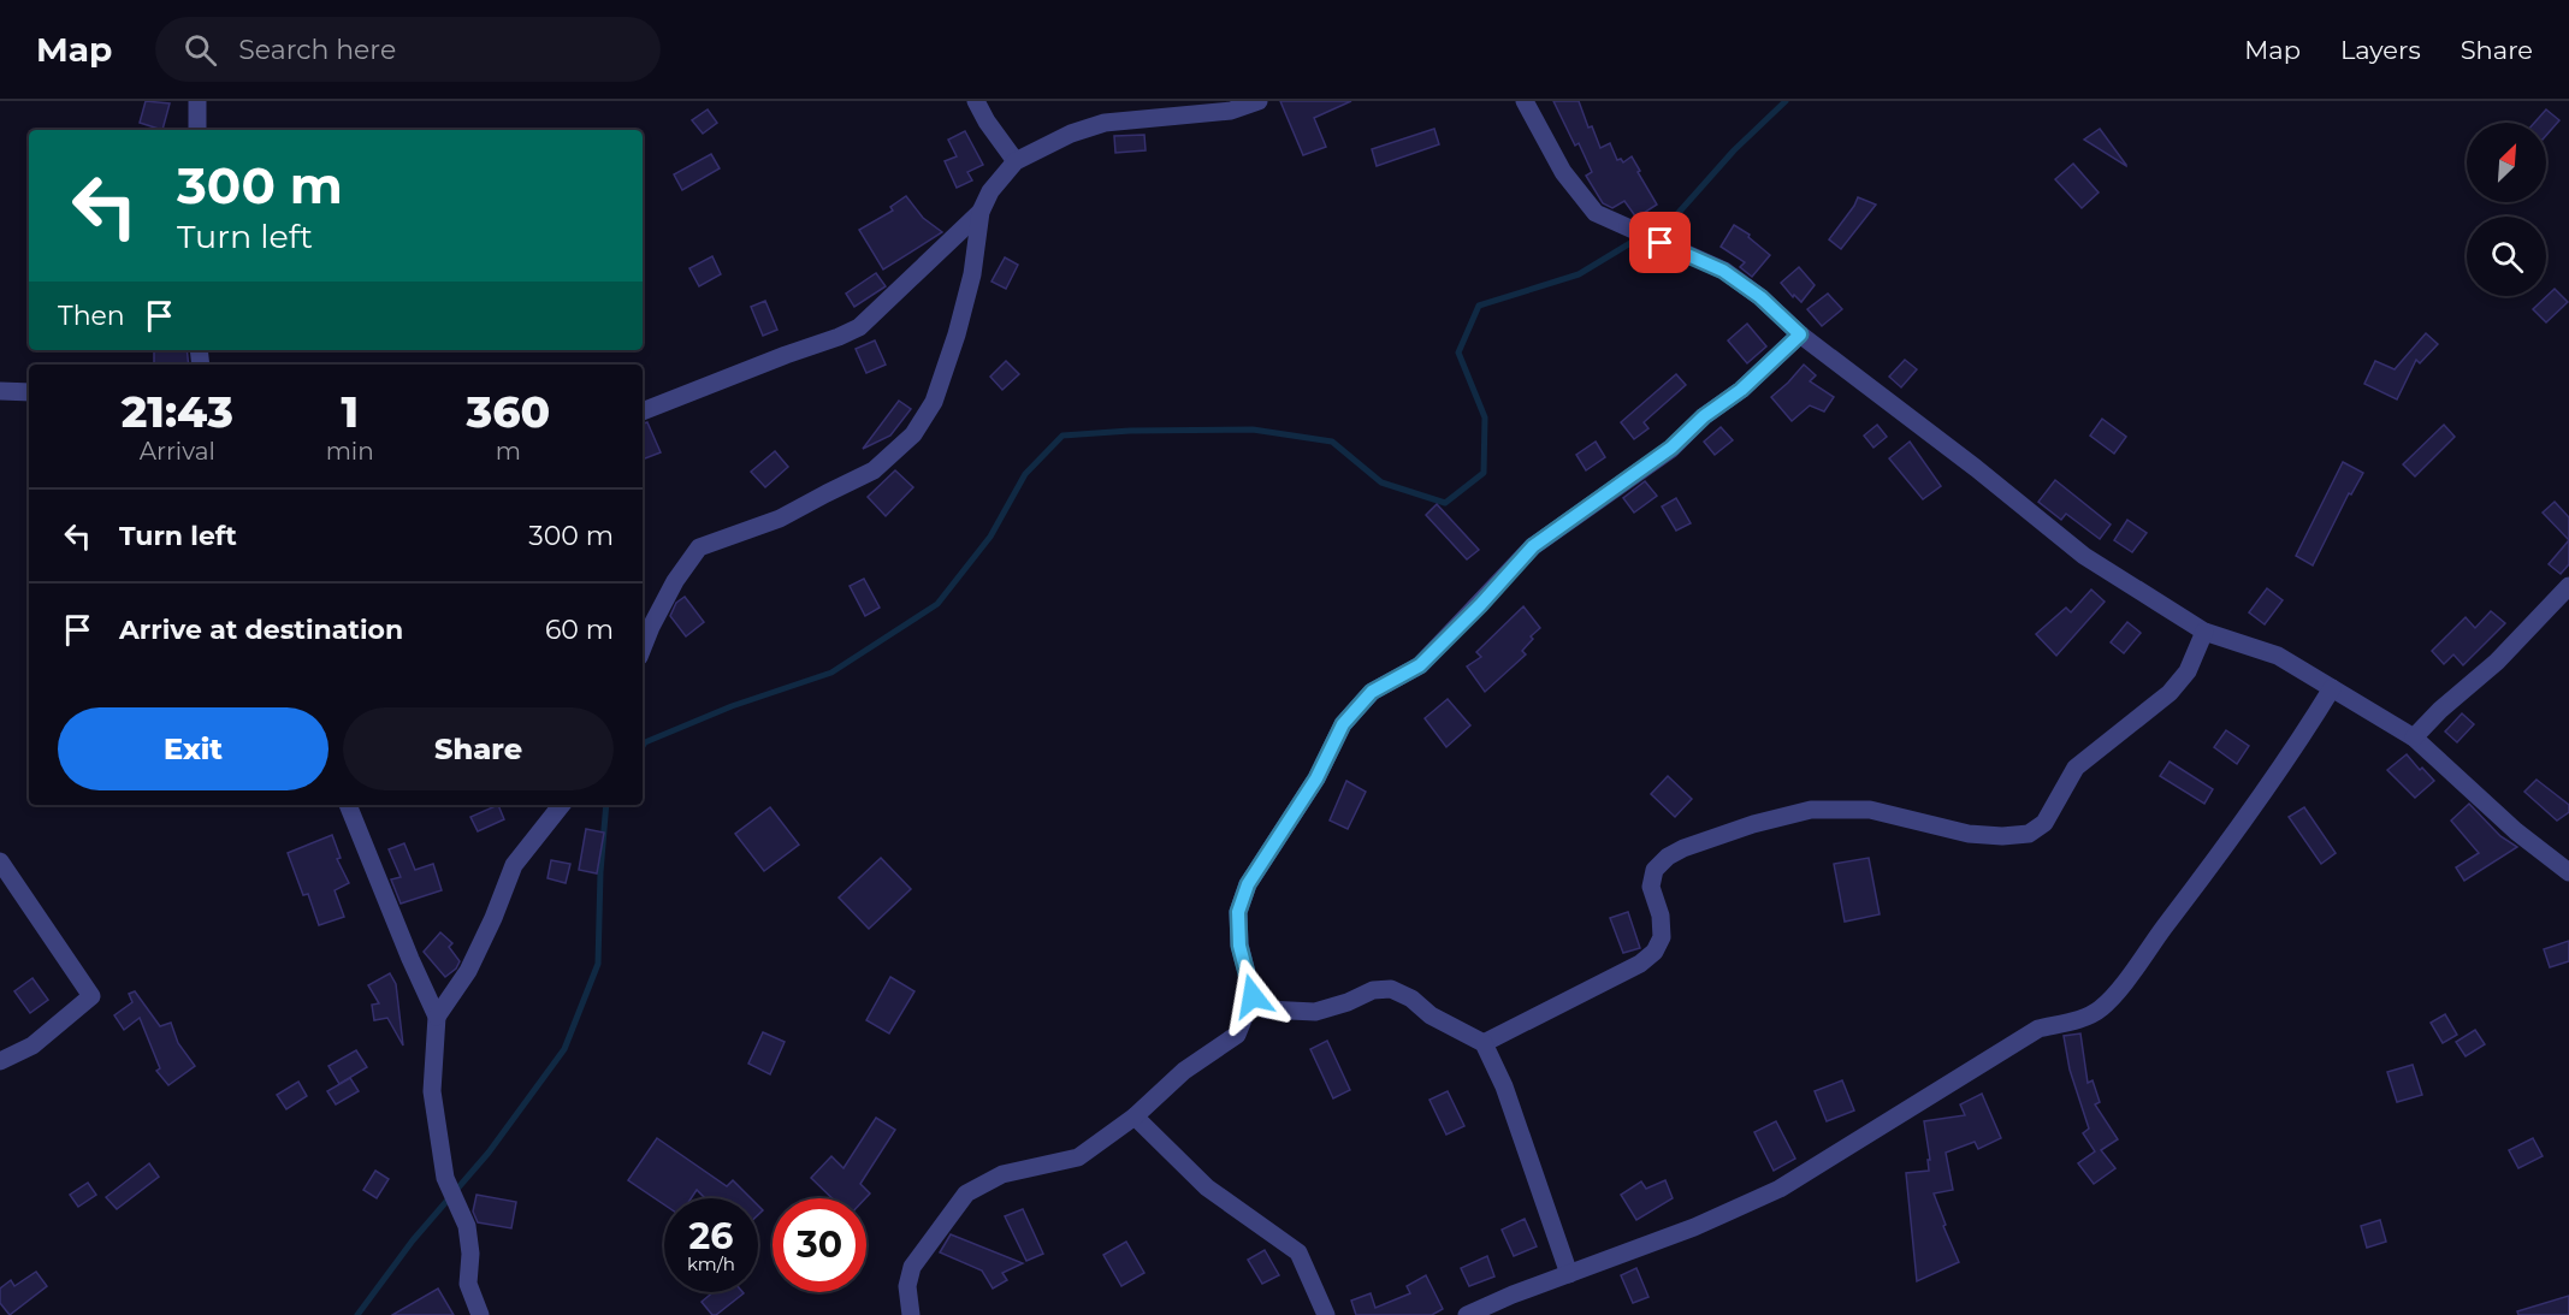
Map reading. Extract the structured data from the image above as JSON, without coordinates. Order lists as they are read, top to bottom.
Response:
{
  "north": "top right",
  "page": {
    "header": "Map",
    "search": "Search here",
    "nav": ["Map", "Layers", "Share"],
    "turn": ["300 m", "Turn left"],
    "then": "Then",
    "eta": [
      "21:43",
      "Arrival",
      "1",
      "min",
      "360",
      "m"
    ],
    "list": [
      {
        "name": "Turn left",
        "value": "300 m"
      },
      {
        "name": "Arrive at destination",
        "value": "60 m"
      }
    ],
    "buttons": ["Exit", "Share"],
    "speed": "26 km/h",
    "limit": "30"
  }
}
